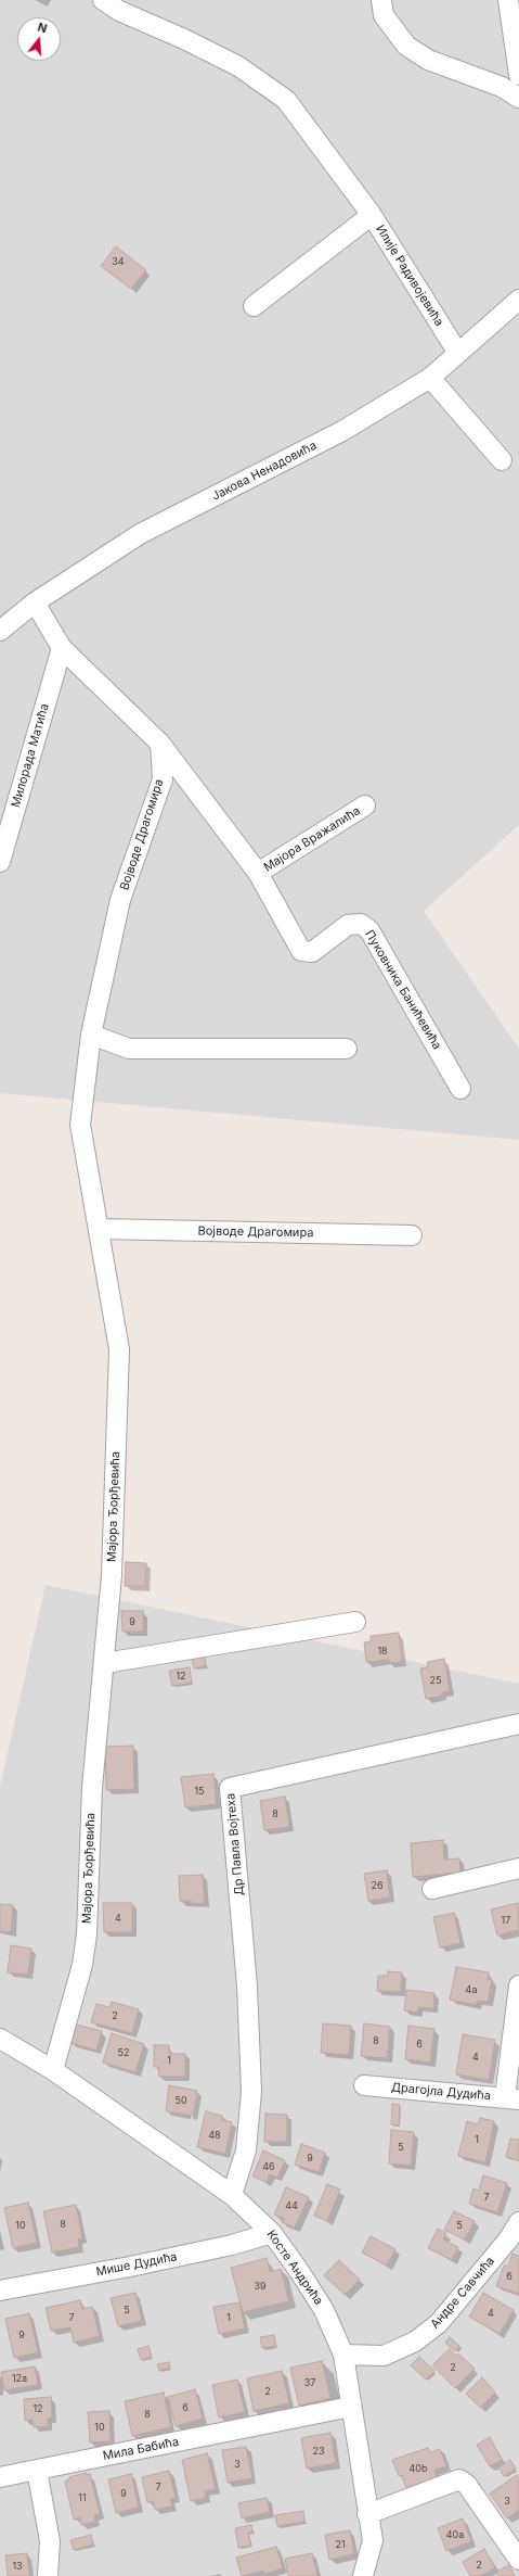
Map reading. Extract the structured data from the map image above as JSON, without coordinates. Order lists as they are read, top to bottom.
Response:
{
  "streets": {
    "street": [
      "Илије Радивојевића",
      "Јакова Ненадовића",
      "Милорада Матића",
      "Војводе Драгомира",
      "Мајора Вражалића",
      "Пуковника Банићевића",
      "Мајора Ђорђевића",
      "Др Павла Војтеха",
      "Драгојла Дудића",
      "Мише Дудића",
      "Косте Андрића",
      "Андре Савчића",
      "Мила Бабића"
    ]
  },
  "crossings": [
    ["Илије Радивојевића", "Јакова Ненадовића"],
    ["Војводе Драгомира", "Пуковника Банићевића"],
    ["Војводе Драгомира", "Мајора Ђорђевића"],
    ["Мајора Вражалића", "Пуковника Банићевића"],
    ["Мајора Ђорђевића", "Косте Андрића"],
    ["Др Павла Војтеха", "Косте Андрића"],
    ["Мише Дудића", "Косте Андрића"],
    ["Косте Андрића", "Андре Савчића"],
    ["Косте Андрића", "Мила Бабића"]
  ],
  "house_numbers": [
    "34",
    "9",
    "18",
    "12",
    "25",
    "15",
    "8",
    "26",
    "4",
    "17",
    "4a",
    "2",
    "8",
    "6",
    "52",
    "4",
    "1",
    "50",
    "48",
    "1",
    "5",
    "9",
    "46",
    "7",
    "44",
    "8",
    "10",
    "5",
    "6",
    "39",
    "5",
    "4",
    "7",
    "1",
    "9",
    "2",
    "12a",
    "37",
    "2",
    "6",
    "12",
    "8",
    "10",
    "23",
    "3",
    "40b",
    "7",
    "9",
    "11",
    "3",
    "40a",
    "21",
    "2",
    "13"
  ],
  "north": "top"
}
